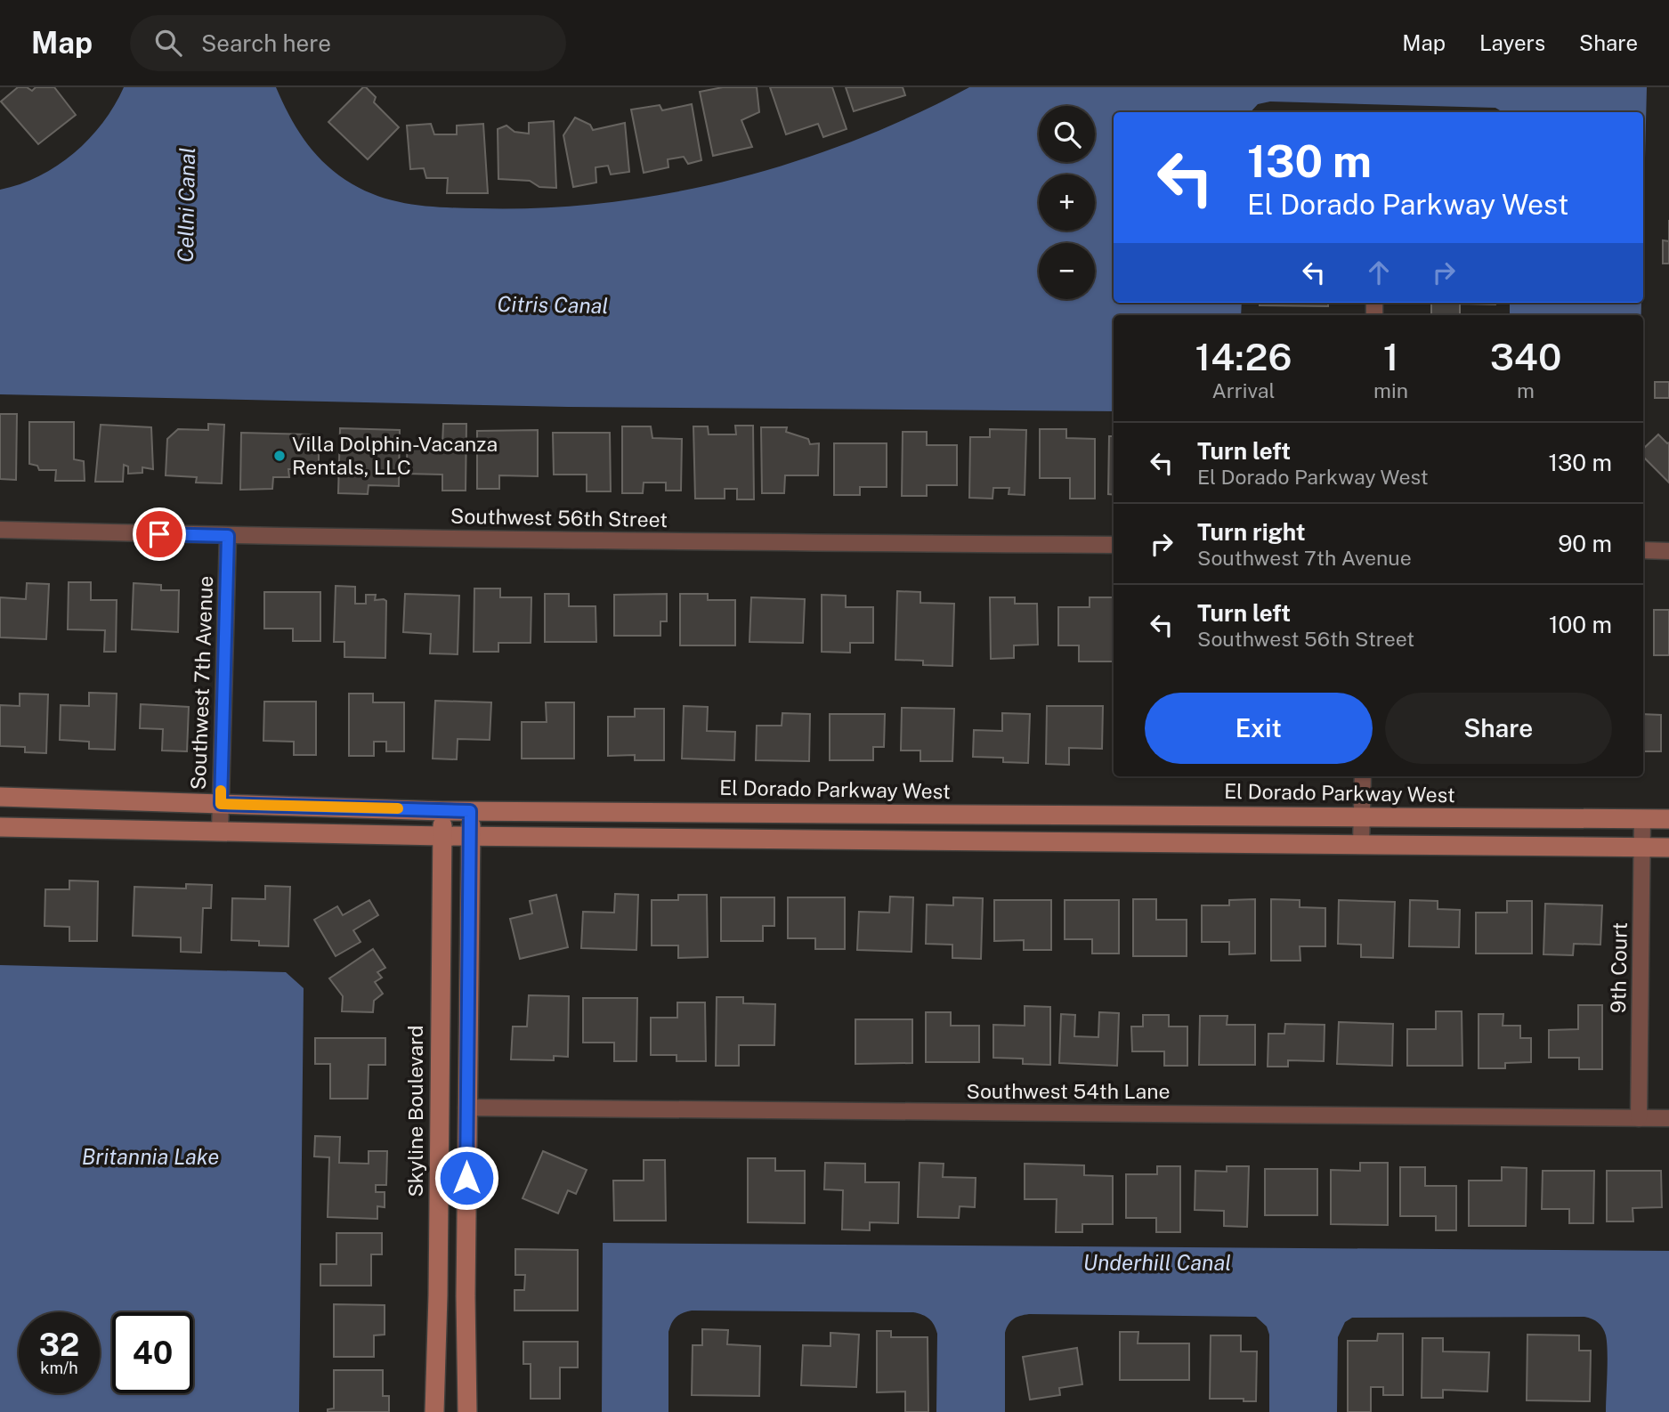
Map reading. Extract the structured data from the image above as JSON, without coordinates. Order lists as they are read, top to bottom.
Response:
{
  "streets": {
    "street": [
      "Southwest 56th Street",
      "Southwest 7th Avenue",
      "El Dorado Parkway West",
      "9th Court",
      "Southwest 54th Lane",
      "Skyline Boulevard"
    ]
  },
  "crossings": [
    ["Southwest 56th Street", "Southwest 7th Avenue"],
    ["Southwest 7th Avenue", "El Dorado Parkway West"],
    ["El Dorado Parkway West", "9th Court"],
    ["El Dorado Parkway West", "Skyline Boulevard"],
    ["9th Court", "Southwest 54th Lane"]
  ],
  "water": [
    "Cellni Canal",
    "Citris Canal",
    "Britannia Lake",
    "Underhill Canal"
  ],
  "places": ["Villa Dolphin-Vacanza Rentals, LLC"],
  "page": {
    "header": "Map",
    "search": "Search here",
    "nav": ["Map", "Layers", "Share"],
    "map_buttons": ["+", "−"],
    "turn": ["130 m", "El Dorado Parkway West"],
    "eta": [
      "14:26",
      "Arrival",
      "1",
      "min",
      "340",
      "m"
    ],
    "list": [
      {
        "name": "Turn left",
        "note": "El Dorado Parkway West",
        "value": "130 m"
      },
      {
        "name": "Turn right",
        "note": "Southwest 7th Avenue",
        "value": "90 m"
      },
      {
        "name": "Turn left",
        "note": "Southwest 56th Street",
        "value": "100 m"
      }
    ],
    "buttons": ["Exit", "Share"],
    "speed": "32 km/h",
    "limit": "40"
  }
}
